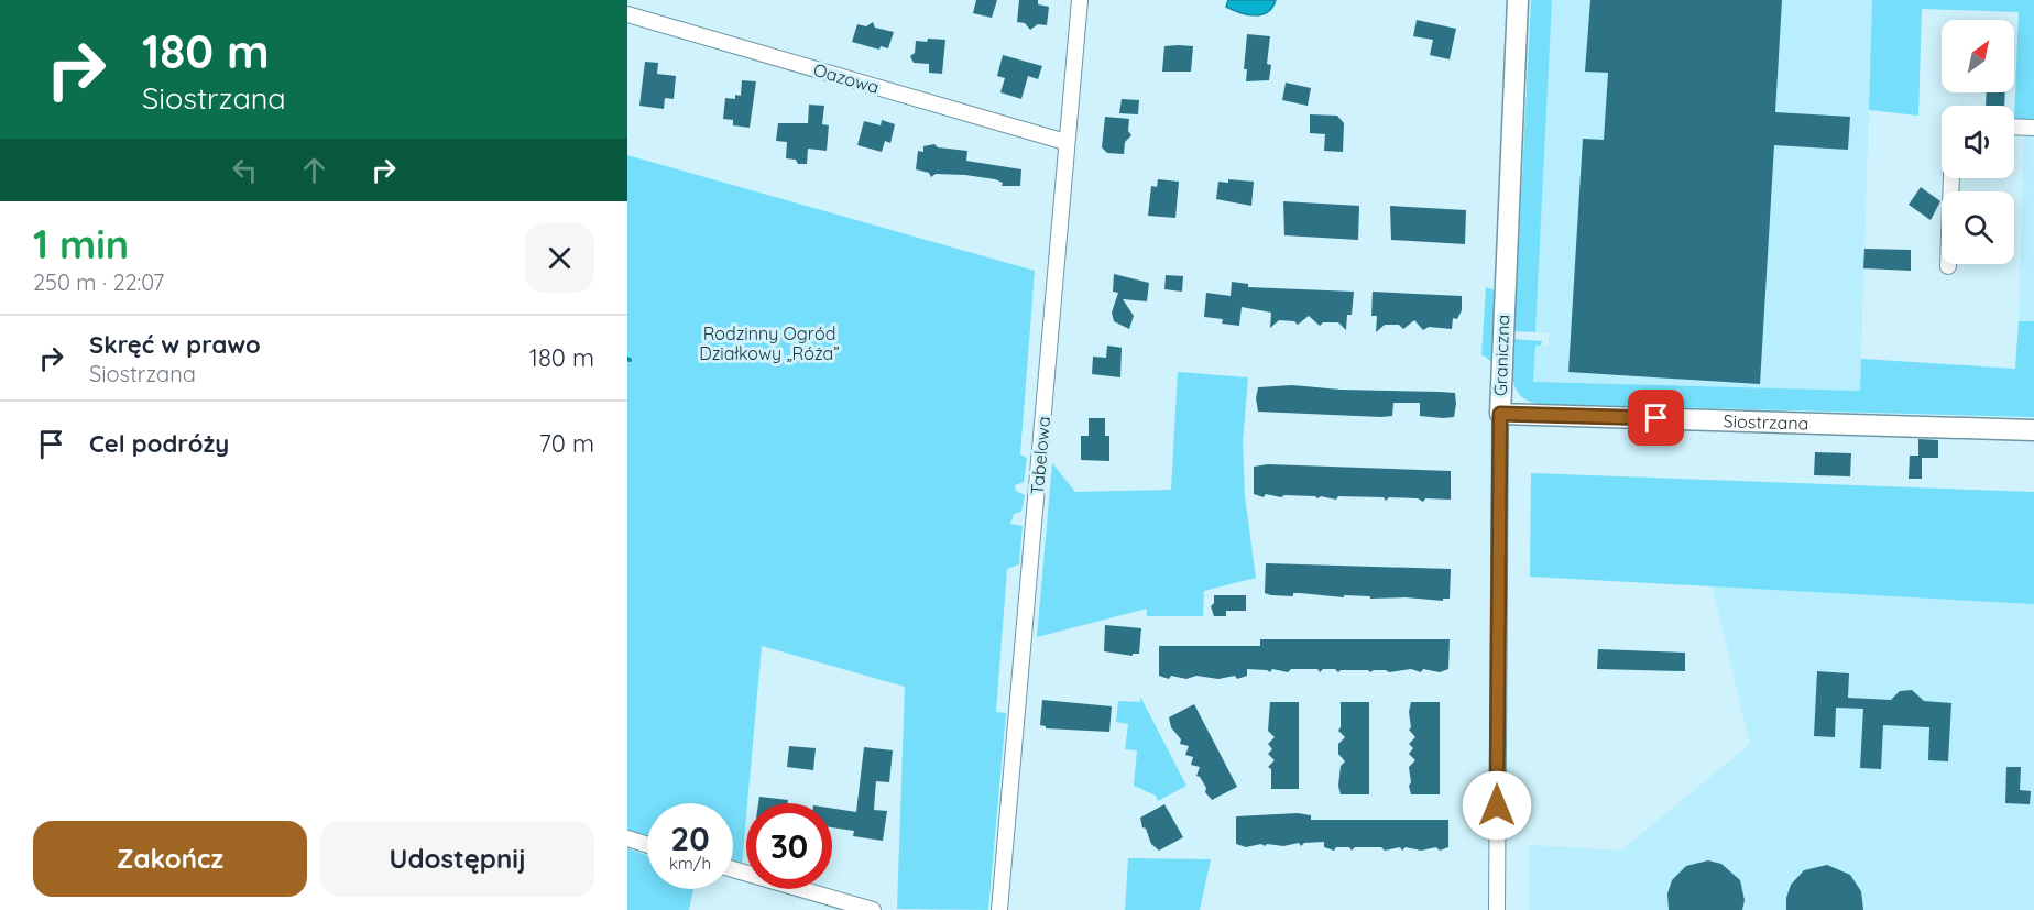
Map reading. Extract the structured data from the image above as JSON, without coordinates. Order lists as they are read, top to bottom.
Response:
{
  "streets": {
    "street": [
      "Oazowa",
      "Graniczna",
      "Siostrzana",
      "Tabelowa"
    ]
  },
  "crossings": [
    ["Oazowa", "Tabelowa"],
    ["Graniczna", "Siostrzana"]
  ],
  "parks": ["Rodzinny Ogród Działkowy „Róża”"],
  "north": "top right",
  "page": {
    "turn": ["180 m", "Siostrzana"],
    "heading": ["1 min", "250 m · 22:07"],
    "list": [
      {
        "name": "Skręć w prawo",
        "note": "Siostrzana",
        "value": "180 m"
      },
      {
        "name": "Cel podróży",
        "value": "70 m"
      }
    ],
    "speed": "20 km/h",
    "limit": "30",
    "buttons": ["Zakończ", "Udostępnij"]
  }
}
